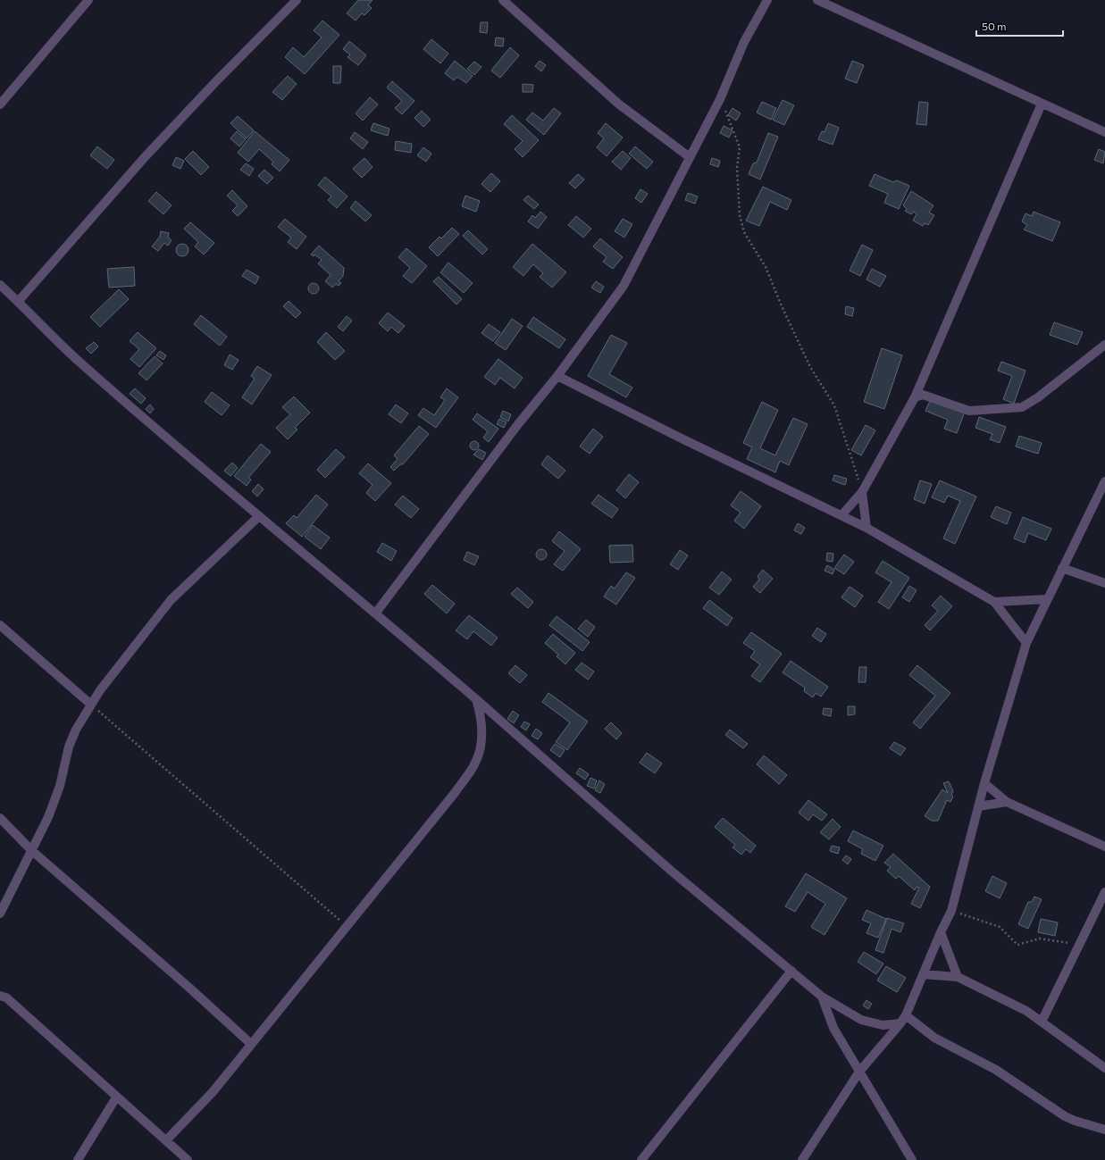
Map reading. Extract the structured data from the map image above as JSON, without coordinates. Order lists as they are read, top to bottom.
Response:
{
  "scale_bar": "50 m"
}
